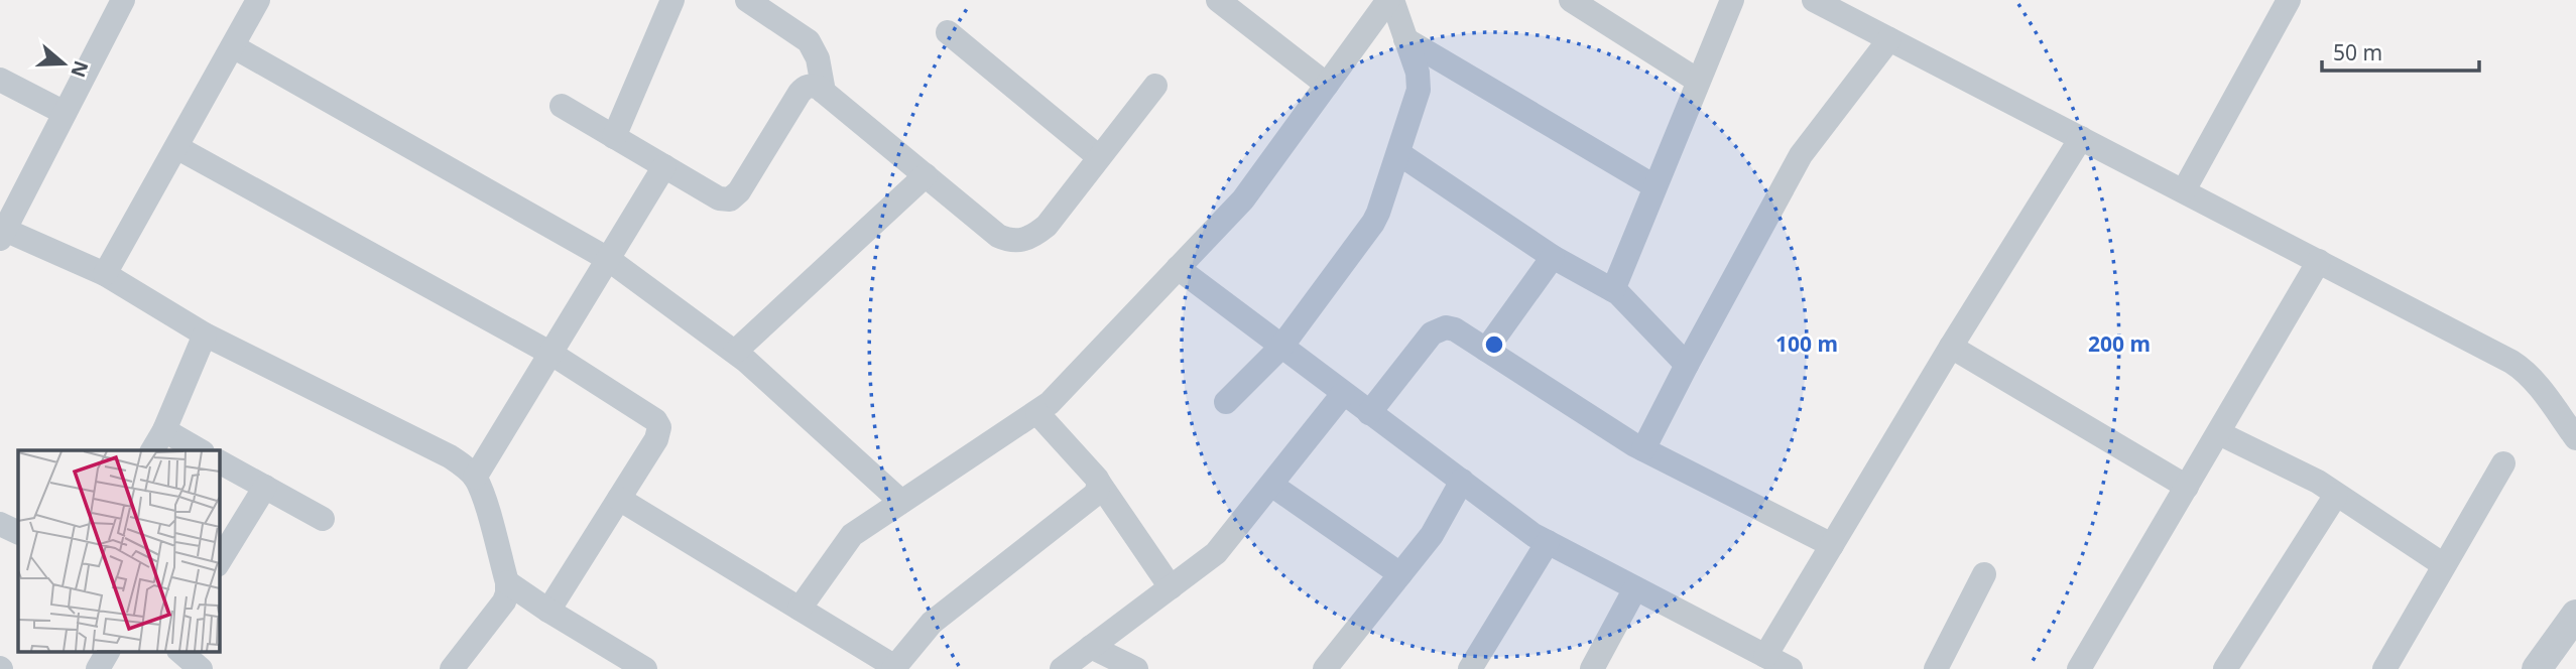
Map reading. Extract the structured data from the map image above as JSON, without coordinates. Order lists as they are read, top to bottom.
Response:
{
  "scale_bar": "50 m",
  "north": "right",
  "rings": ["100 m", "200 m"]
}
